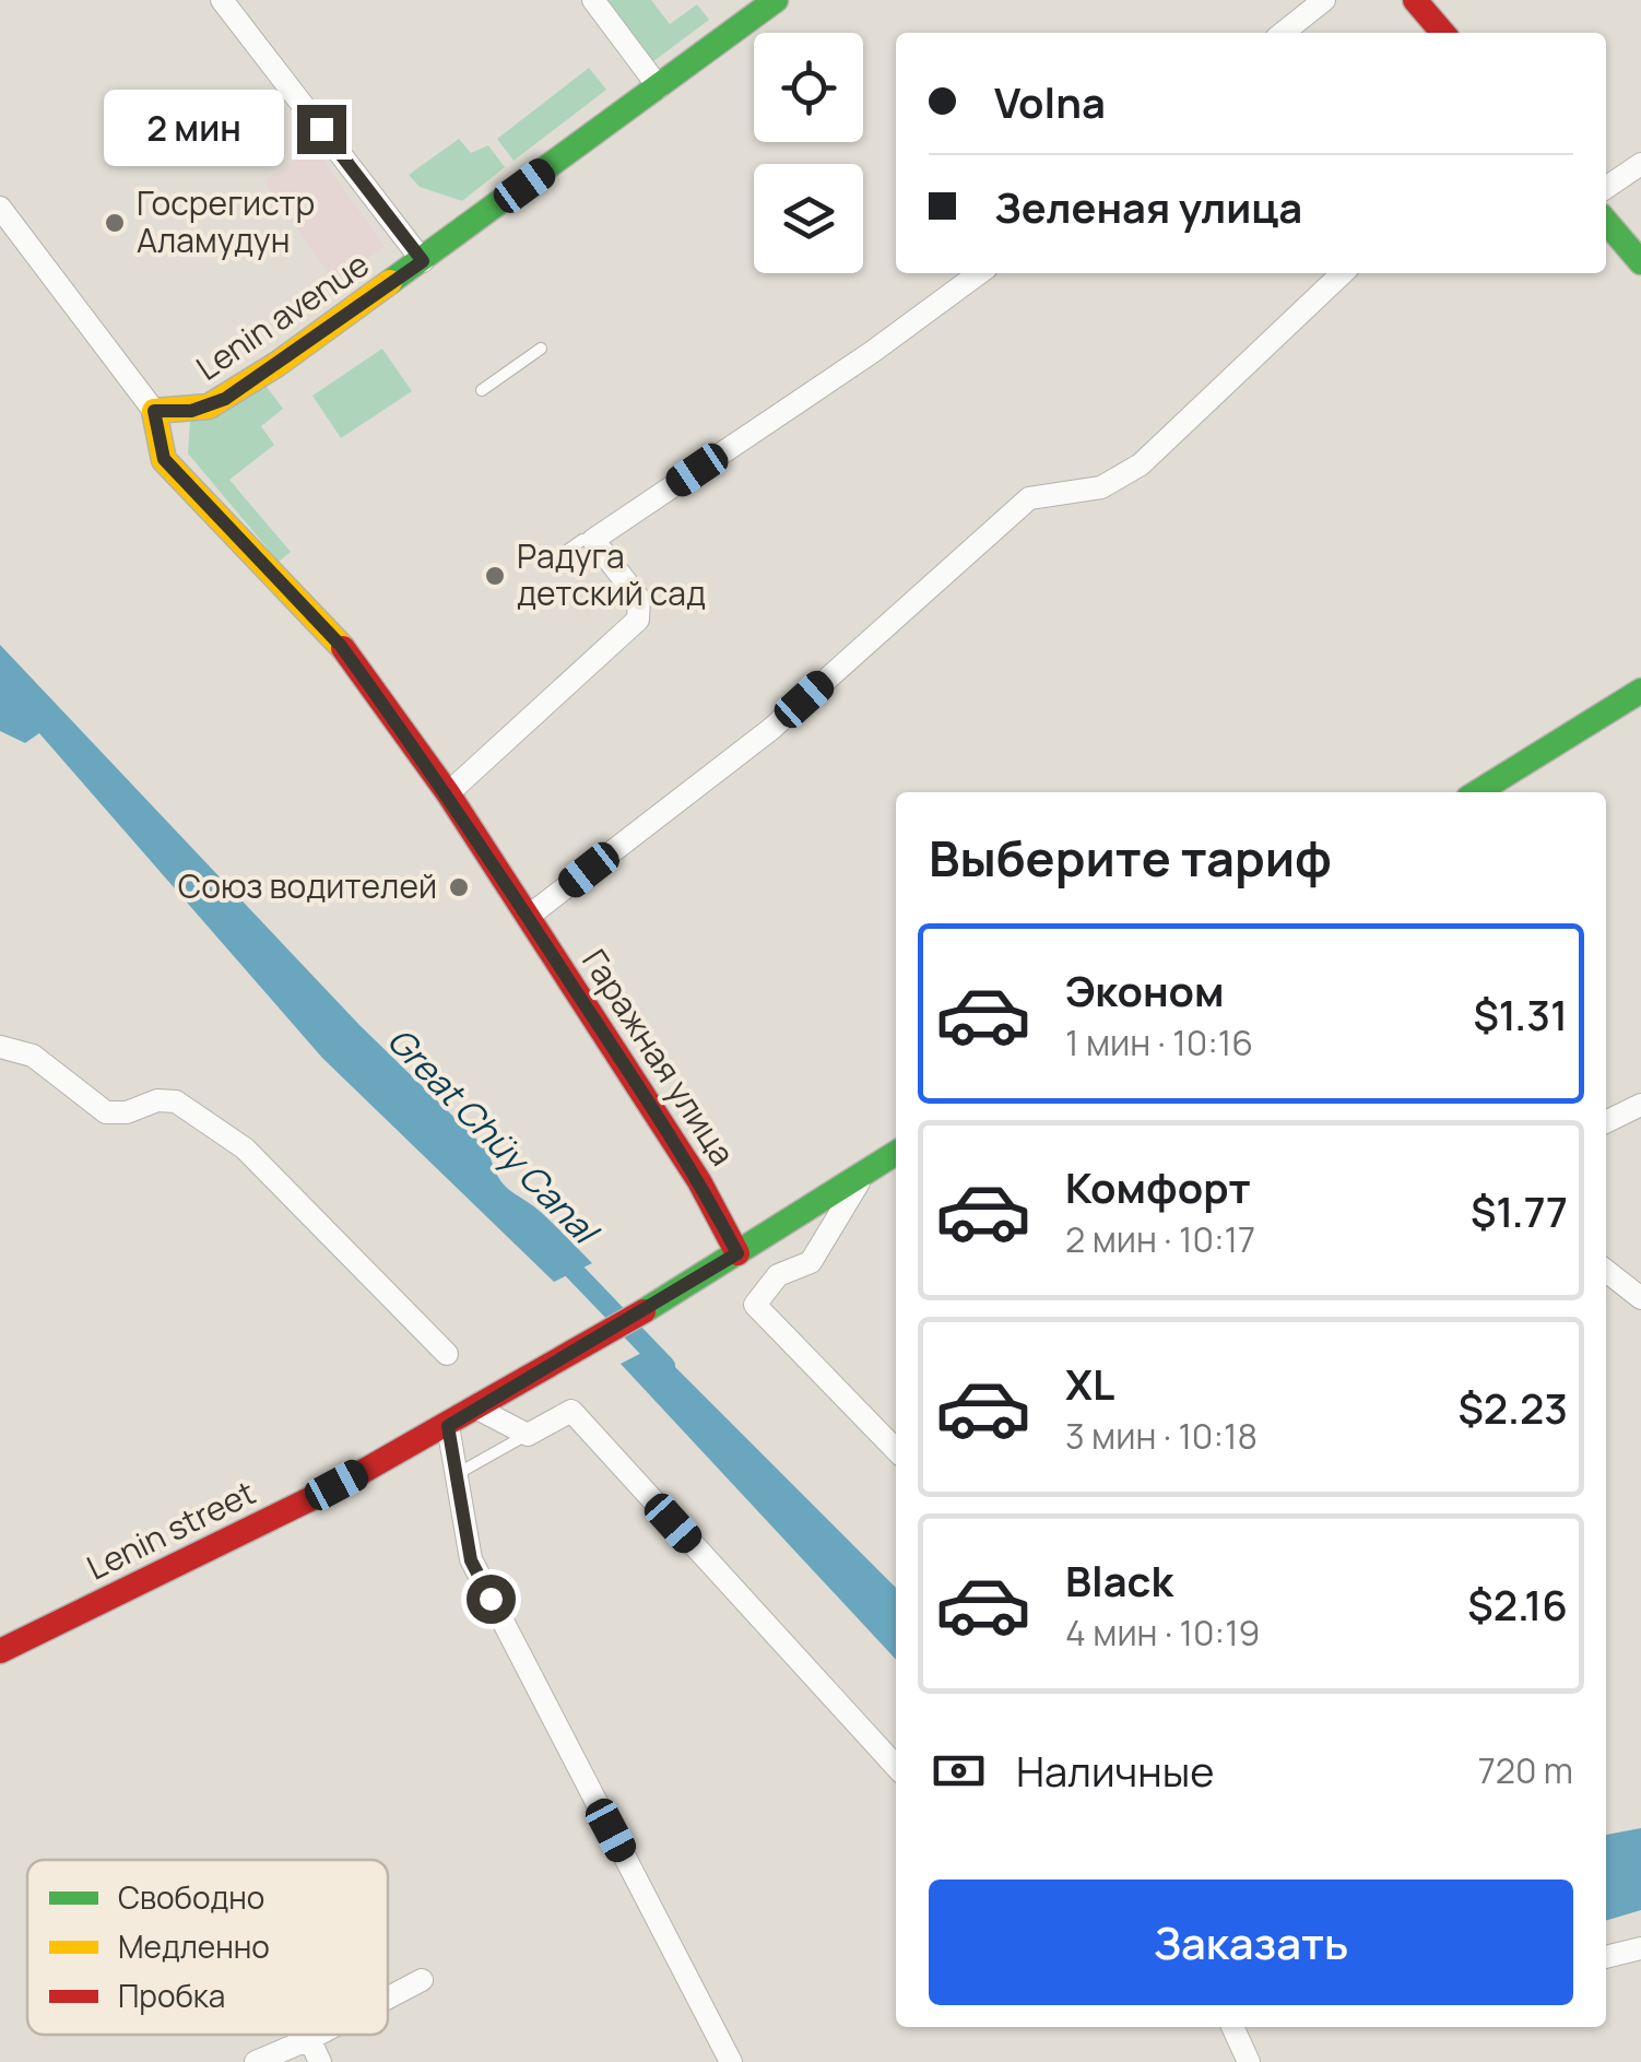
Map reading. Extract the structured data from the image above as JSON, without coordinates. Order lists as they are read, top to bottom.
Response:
{
  "streets": {
    "street": ["Lenin avenue", "Гаражная улица", "Lenin street"]
  },
  "crossings": [
    ["Lenin avenue", "Гаражная улица"],
    ["Гаражная улица", "Lenin street"]
  ],
  "water": ["Great Chüy Canal"],
  "places": ["Госрегистр Аламудун", "Радуга детский сад", "Союз водителей"],
  "legend": ["Свободно", "Медленно", "Пробка"],
  "page": {
    "banner": ["Volna", "Зеленая улица"],
    "bubble": "2 мин",
    "heading": "Выберите тариф",
    "list": [
      {
        "name": "Эконом",
        "note": "1 мин · 10:16",
        "value": "$1.31"
      },
      {
        "name": "Комфорт",
        "note": "2 мин · 10:17",
        "value": "$1.77"
      },
      {
        "name": "XL",
        "note": "3 мин · 10:18",
        "value": "$2.23"
      },
      {
        "name": "Black",
        "note": "4 мин · 10:19",
        "value": "$2.16"
      }
    ],
    "pay": ["Наличные", "720 m"],
    "buttons": "Заказать"
  }
}
